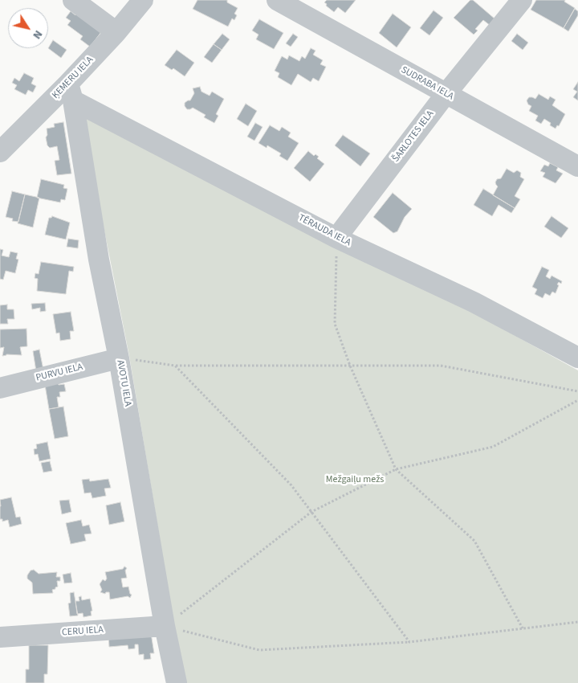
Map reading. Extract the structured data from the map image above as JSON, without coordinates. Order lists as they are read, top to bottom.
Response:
{
  "streets": {
    "street": [
      "ĶEMERU IELA",
      "SUDRABA IELA",
      "ŠARLOTES IELA",
      "TĒRAUDA IELA",
      "PURVU IELA",
      "AVOTU IELA",
      "CERU IELA"
    ]
  },
  "crossings": [
    ["ĶEMERU IELA", "TĒRAUDA IELA"],
    ["ĶEMERU IELA", "AVOTU IELA"],
    ["SUDRABA IELA", "ŠARLOTES IELA"],
    ["ŠARLOTES IELA", "TĒRAUDA IELA"],
    ["TĒRAUDA IELA", "AVOTU IELA"],
    ["PURVU IELA", "AVOTU IELA"],
    ["AVOTU IELA", "CERU IELA"]
  ],
  "parks": ["Mežgaiļu mežs"],
  "north": "bottom right"
}
